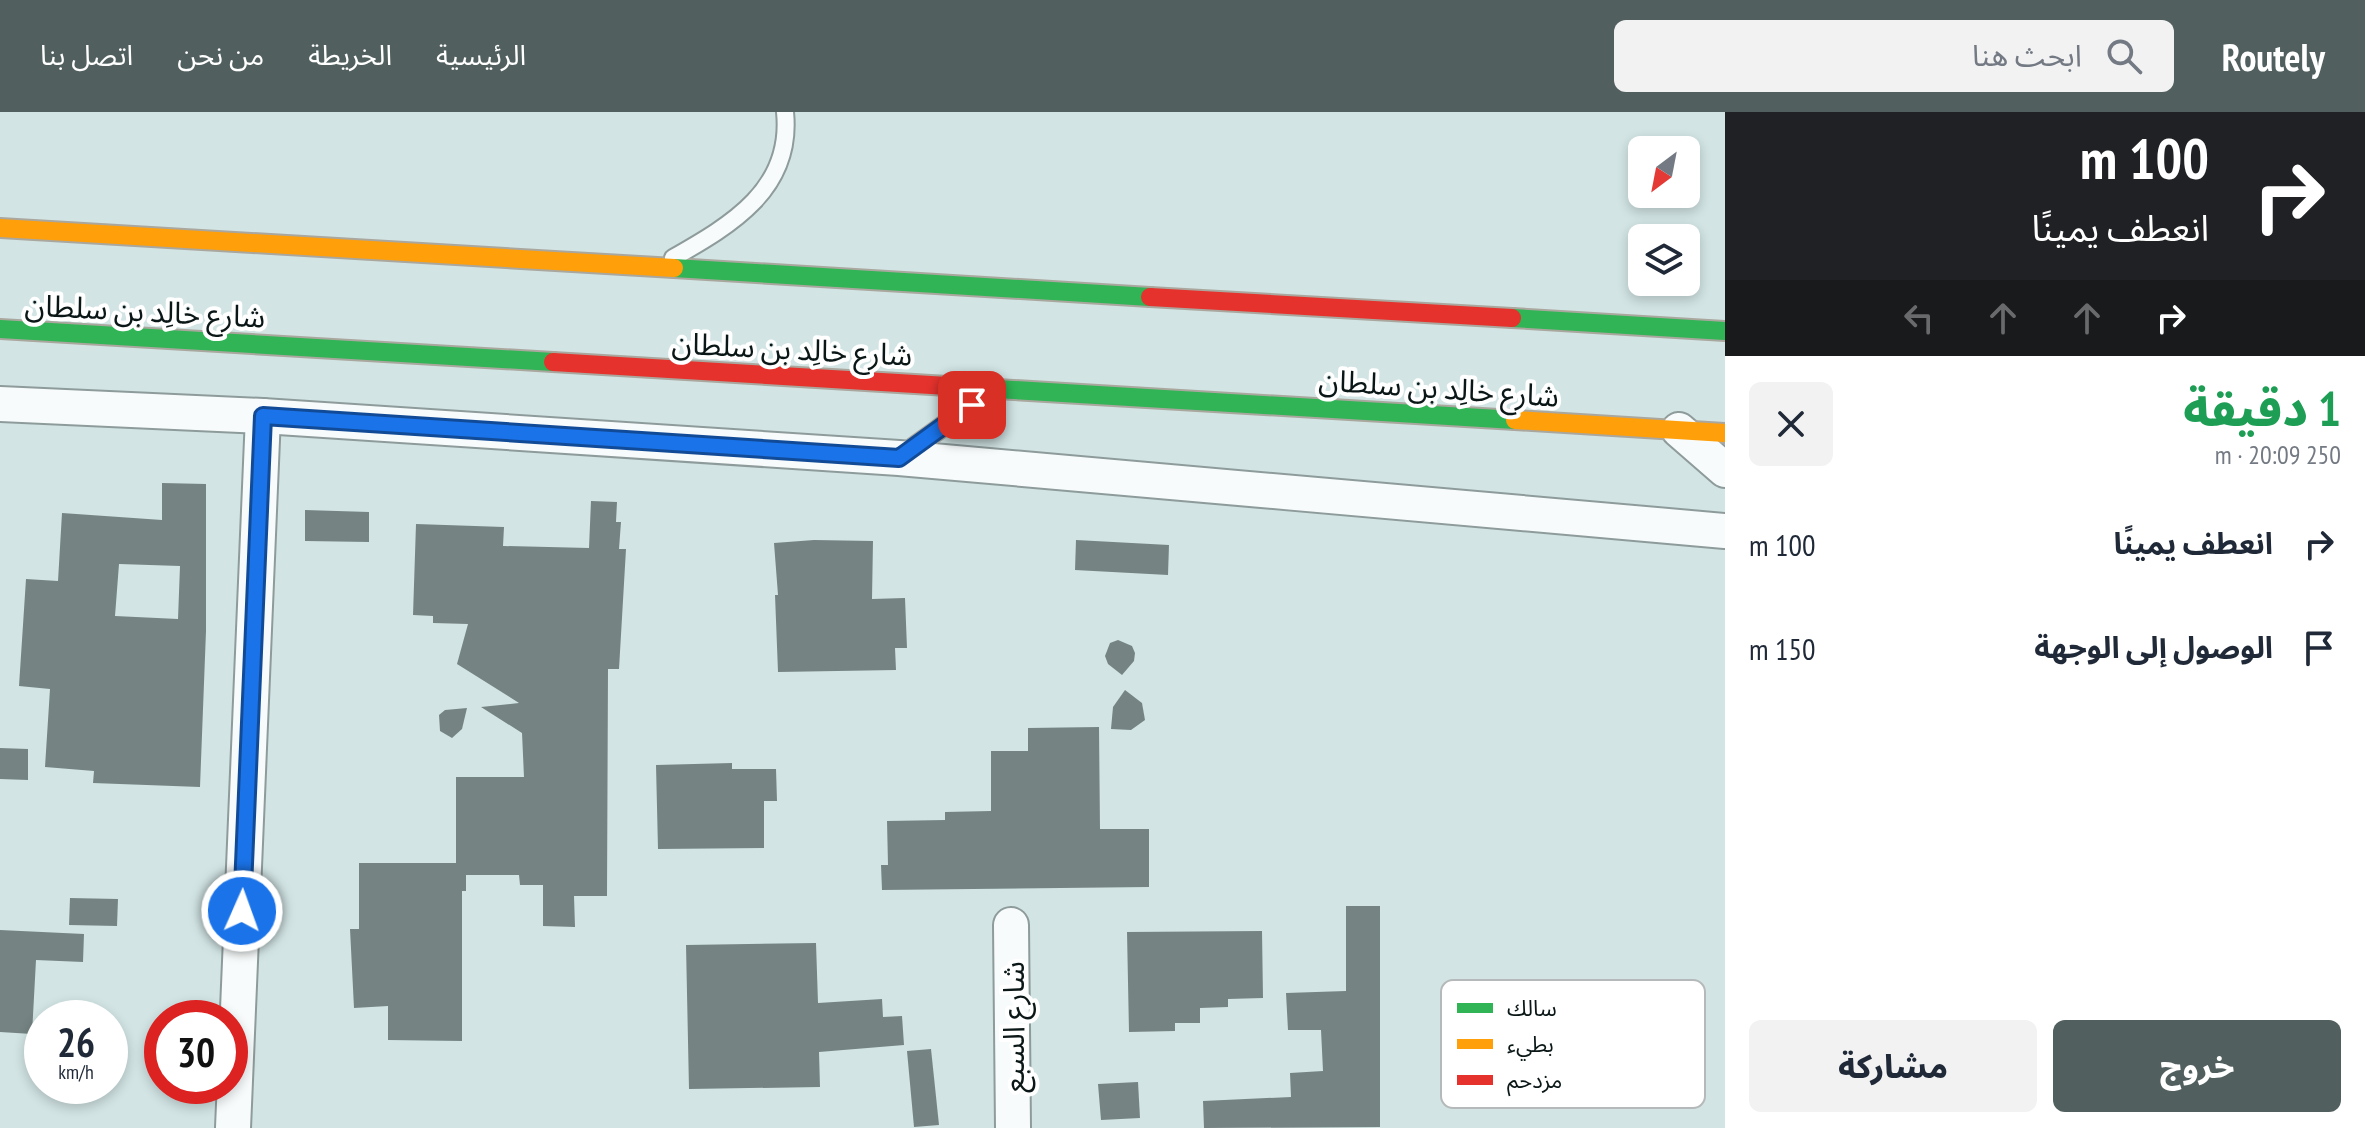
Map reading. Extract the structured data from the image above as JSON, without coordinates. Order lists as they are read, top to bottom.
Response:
{
  "streets": {
    "main road": ["شارع خالِد بن سلطان"],
    "street": ["شارع السبع"]
  },
  "legend": ["سالك", "بطيء", "مزدحم"],
  "north": "bottom left",
  "page": {
    "header": "Routely",
    "search": "ابحث هنا",
    "nav": [
      "الرئيسية",
      "الخريطة",
      "من نحن",
      "اتصل بنا"
    ],
    "turn": ["100 m", "انعطف يمينًا"],
    "heading": ["1 دقيقة", "250 m · 20:09"],
    "list": [
      {
        "name": "انعطف يمينًا",
        "value": "100 m"
      },
      {
        "name": "الوصول إلى الوجهة",
        "value": "150 m"
      }
    ],
    "speed": "26 km/h",
    "limit": "30",
    "buttons": ["خروج", "مشاركة"]
  }
}
